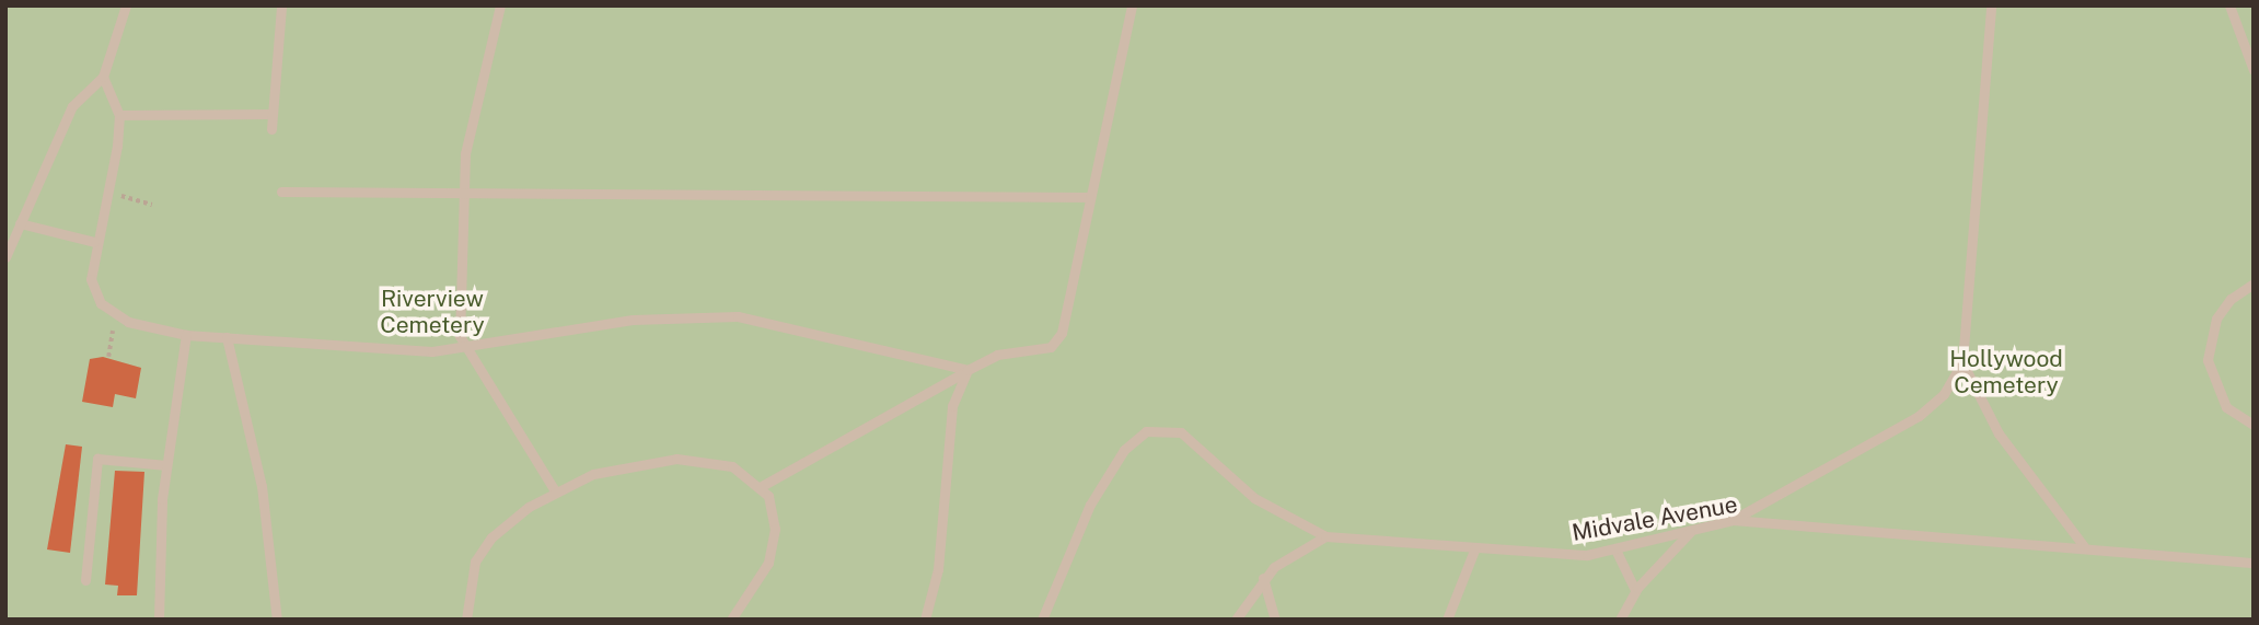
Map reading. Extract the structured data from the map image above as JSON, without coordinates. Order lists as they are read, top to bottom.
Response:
{
  "streets": {
    "lane": ["Midvale Avenue"]
  },
  "parks": ["Riverview Cemetery", "Hollywood Cemetery"]
}
